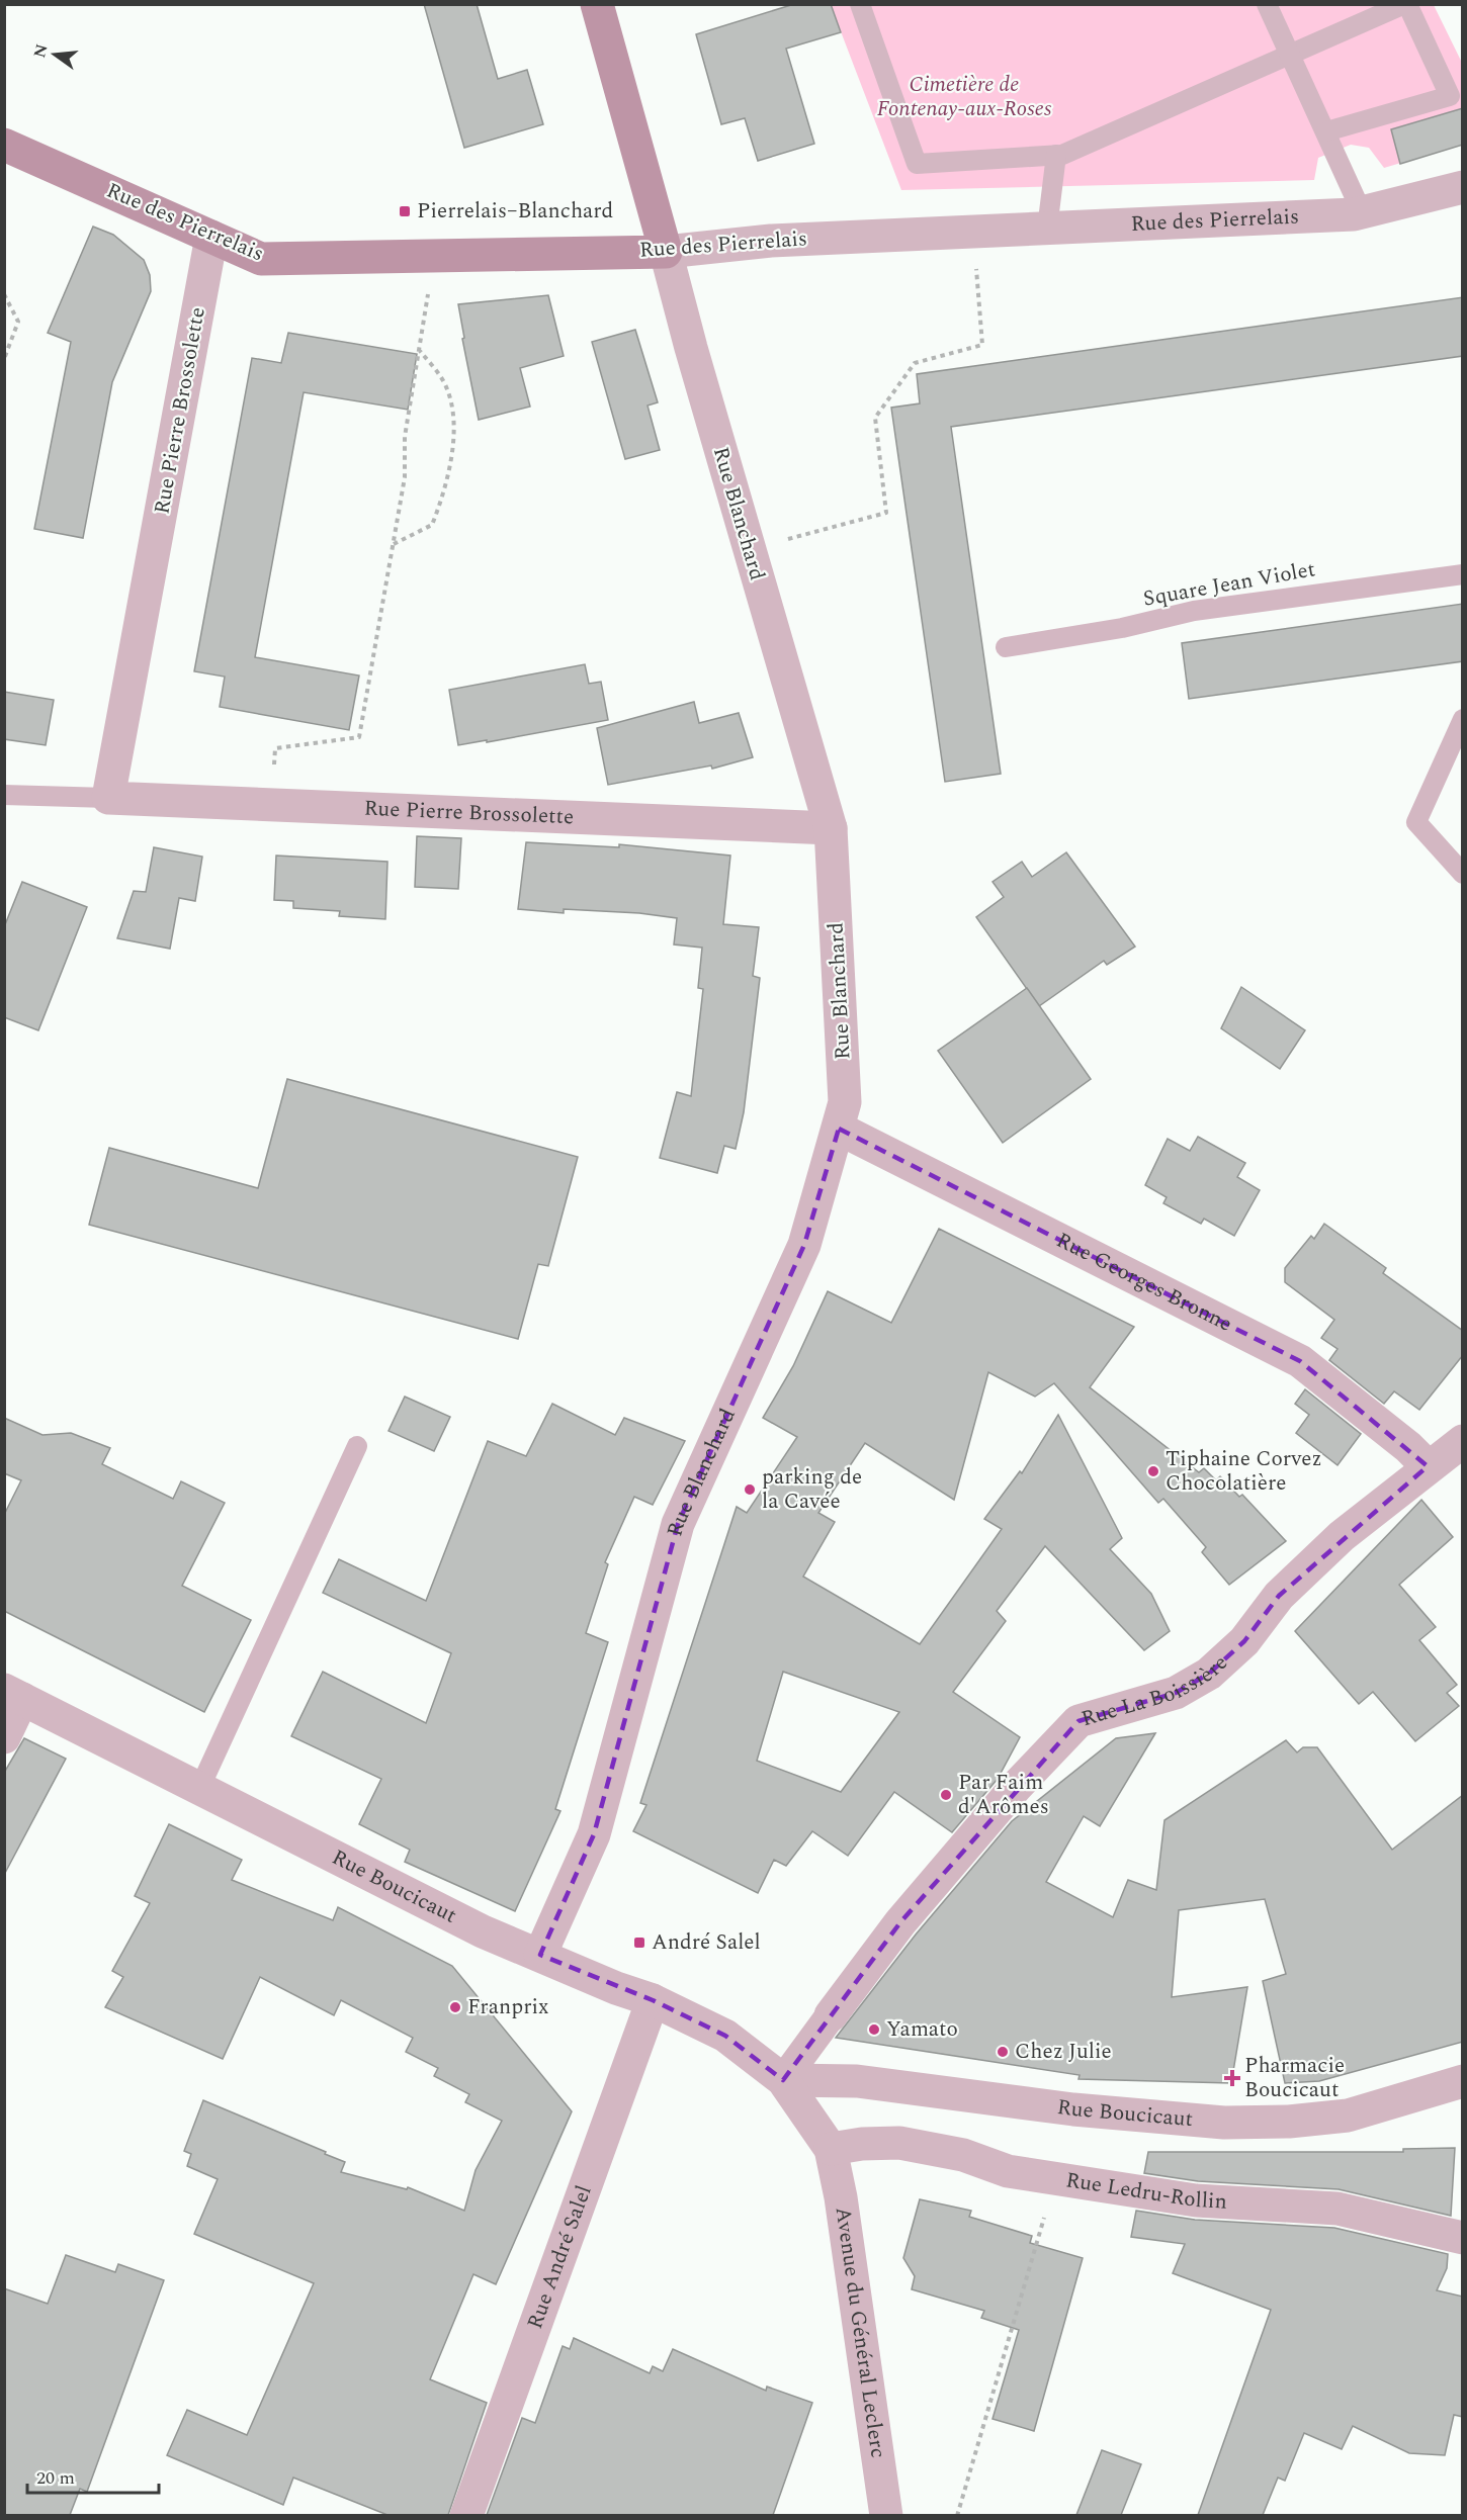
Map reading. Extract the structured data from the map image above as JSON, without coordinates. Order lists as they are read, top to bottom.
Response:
{
  "streets": {
    "main road": ["Rue des Pierrelais", "Rue Blanchard"],
    "street": [
      "Rue Pierre Brossolette",
      "Rue Georges Bronne",
      "Rue La Boissière",
      "Rue Boucicaut",
      "Rue Ledru-Rollin",
      "Rue André Salel",
      "Avenue du Général Leclerc"
    ],
    "lane": ["Square Jean Violet"]
  },
  "crossings": [
    ["Rue des Pierrelais", "Rue Pierre Brossolette"],
    ["Rue des Pierrelais", "Rue Blanchard"],
    ["Rue Pierre Brossolette", "Rue Blanchard"],
    ["Rue Blanchard", "Rue Georges Bronne"],
    ["Rue Blanchard", "Rue Boucicaut"],
    ["Rue Georges Bronne", "Rue La Boissière"],
    ["Rue La Boissière", "Rue Boucicaut"],
    ["Rue Boucicaut", "Rue Ledru-Rollin"],
    ["Rue Boucicaut", "Rue André Salel"],
    ["Rue Boucicaut", "Avenue du Général Leclerc"],
    ["Rue Ledru-Rollin", "Avenue du Général Leclerc"]
  ],
  "parks": ["Cimetière de Fontenay-aux-Roses"],
  "places": {
    "transit": ["Pierrelais–Blanchard", "André Salel"],
    "other": [
      "Tiphaine Corvez Chocolatière",
      "parking de la Cavée",
      "Par Faim d'Arômes",
      "Franprix",
      "Yamato",
      "Chez Julie"
    ],
    "health": ["Pharmacie Boucicaut"]
  },
  "scale_bar": "20 m",
  "north": "left"
}
